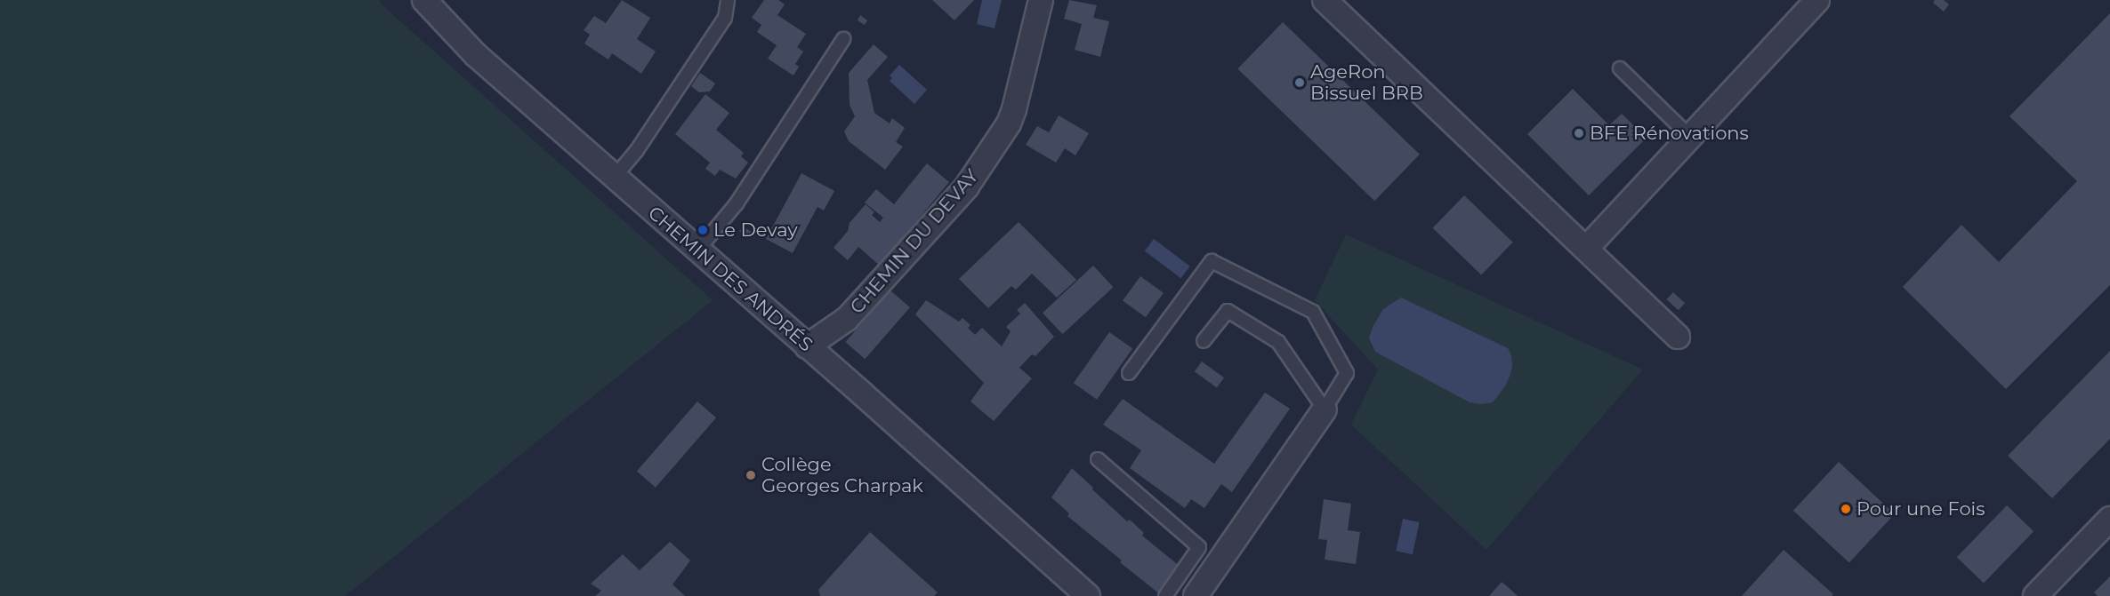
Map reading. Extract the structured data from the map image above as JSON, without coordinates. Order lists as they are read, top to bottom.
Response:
{
  "streets": {
    "street": ["CHEMIN DU DEVAY", "CHEMIN DES ANDRÉS"]
  },
  "crossings": [
    ["CHEMIN DU DEVAY", "CHEMIN DES ANDRÉS"]
  ],
  "places": [
    "AgeRon Bissuel BRB",
    "BFE Rénovations",
    "Le Devay",
    "Collège Georges Charpak",
    "Pour une Fois"
  ]
}
